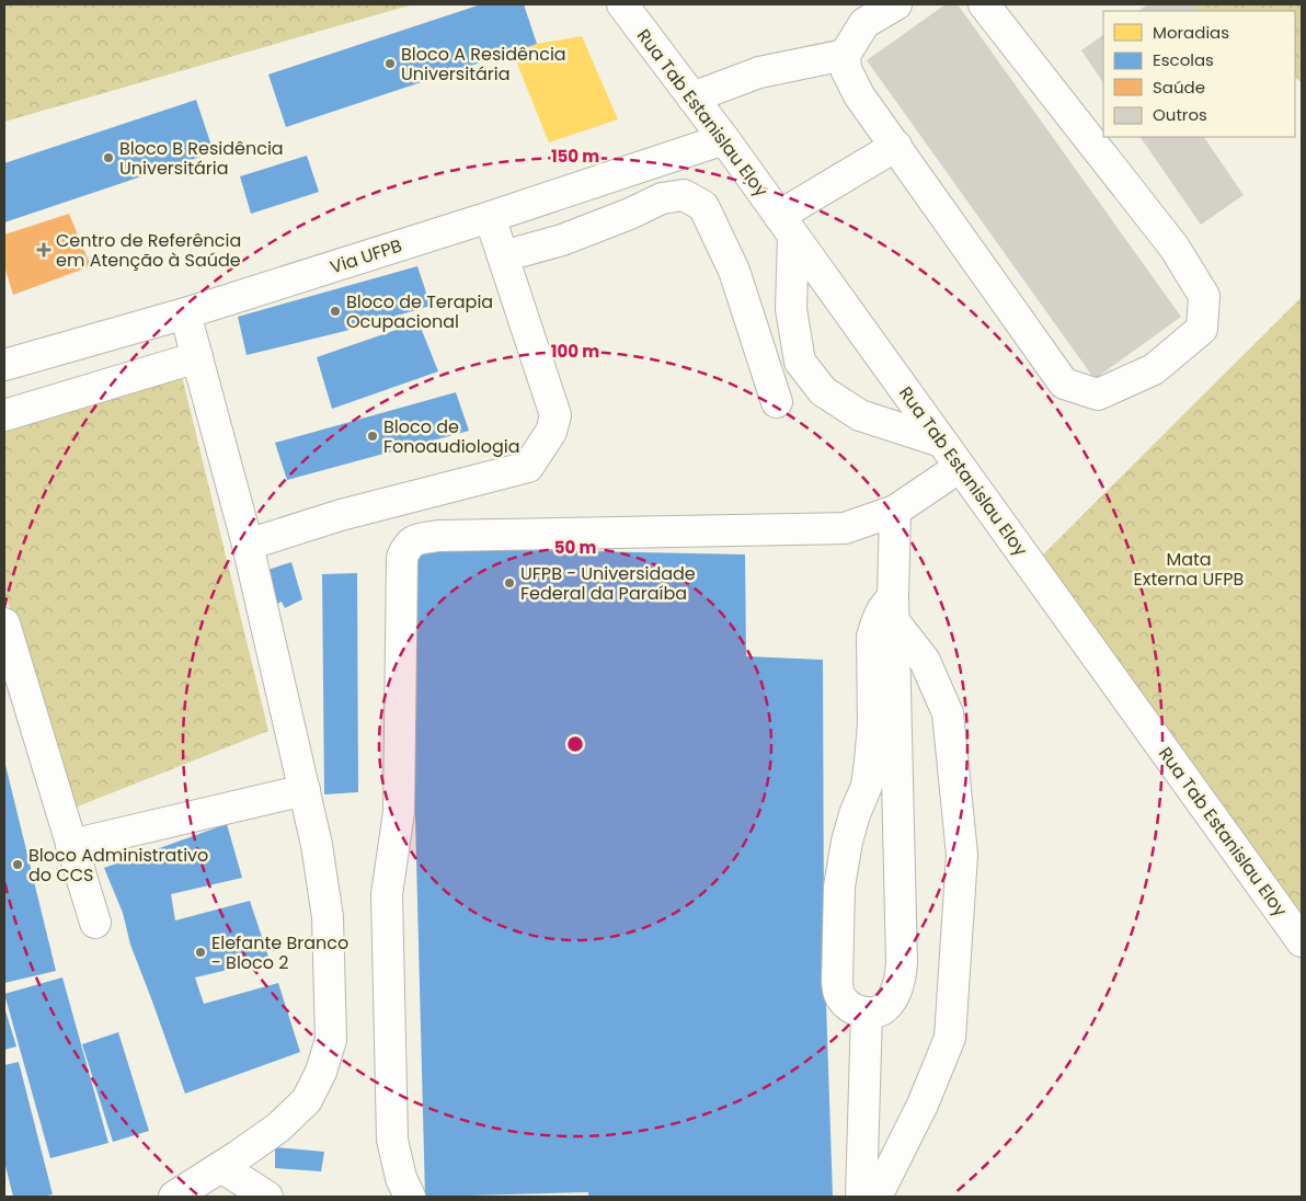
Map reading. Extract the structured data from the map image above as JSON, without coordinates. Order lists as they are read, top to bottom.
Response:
{
  "streets": {
    "street": ["Rua Tab Estanislau Eloy", "Via UFPB"]
  },
  "crossings": [
    ["Rua Tab Estanislau Eloy", "Via UFPB"]
  ],
  "parks": ["Mata Externa UFPB"],
  "places": {
    "other": [
      "Bloco A Residência Universitária",
      "Bloco B Residência Universitária",
      "Bloco de Terapia Ocupacional",
      "Bloco de Fonoaudiologia",
      "UFPB - Universidade Federal da Paraíba",
      "Bloco Administrativo do CCS",
      "Elefante Branco - Bloco 2"
    ],
    "health": ["Centro de Referência em Atenção à Saúde"]
  },
  "legend": [
    "Moradias",
    "Escolas",
    "Saúde",
    "Outros"
  ],
  "rings": ["150 m", "100 m", "50 m"]
}
